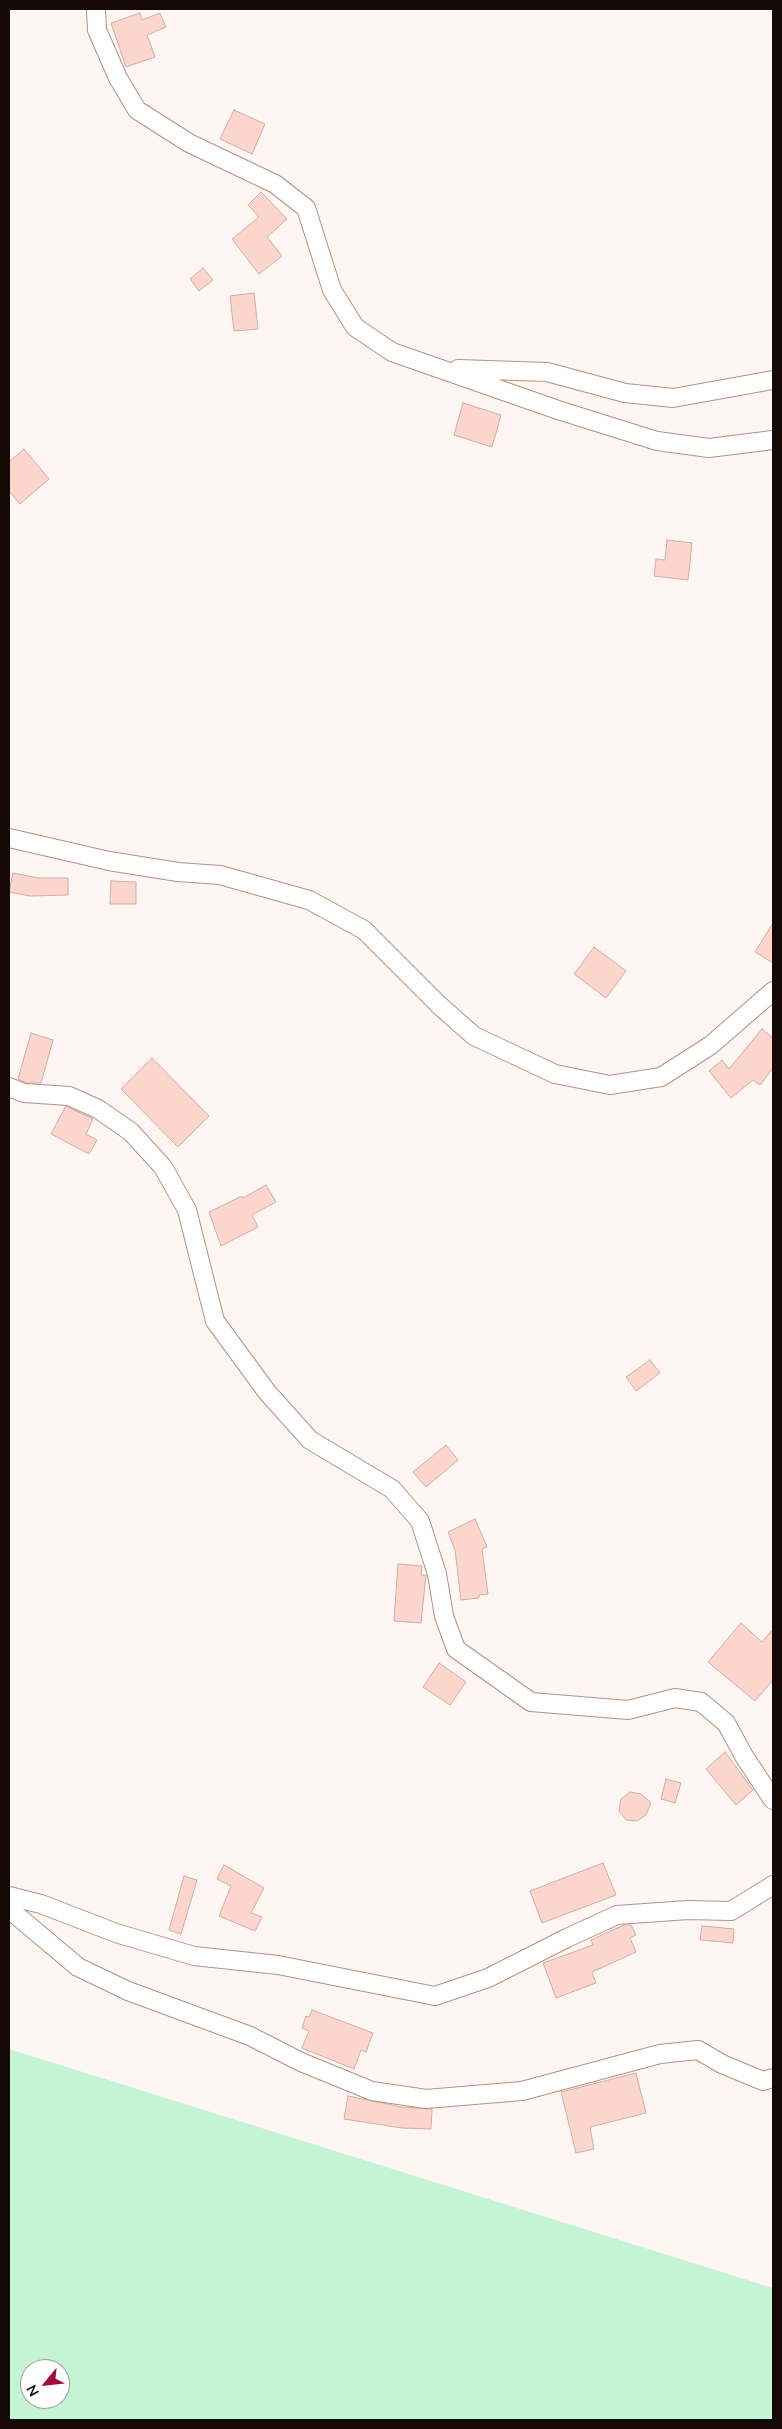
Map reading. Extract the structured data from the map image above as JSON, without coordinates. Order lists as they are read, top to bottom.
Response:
{
  "north": "bottom left"
}
